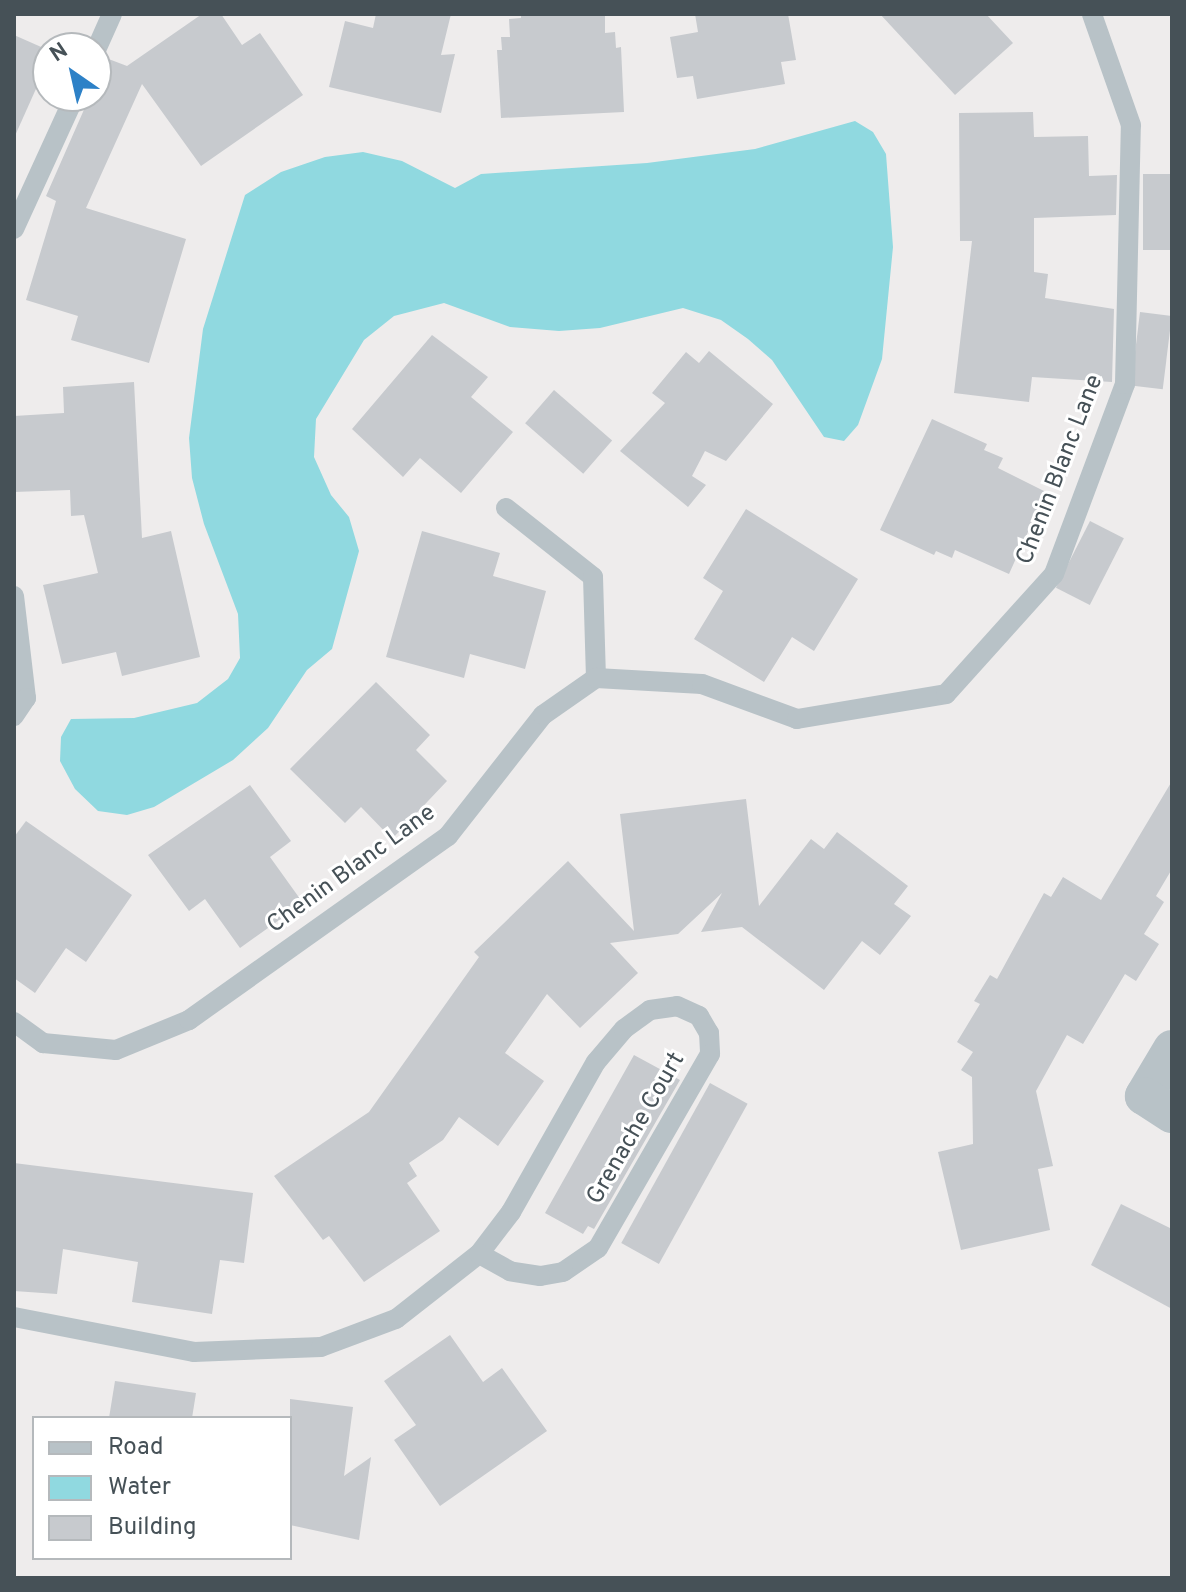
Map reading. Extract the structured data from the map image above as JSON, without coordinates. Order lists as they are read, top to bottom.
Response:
{
  "streets": {
    "lane": ["Chenin Blanc Lane", "Grenache Court"]
  },
  "legend": ["Road", "Water", "Building"],
  "north": "top left"
}
